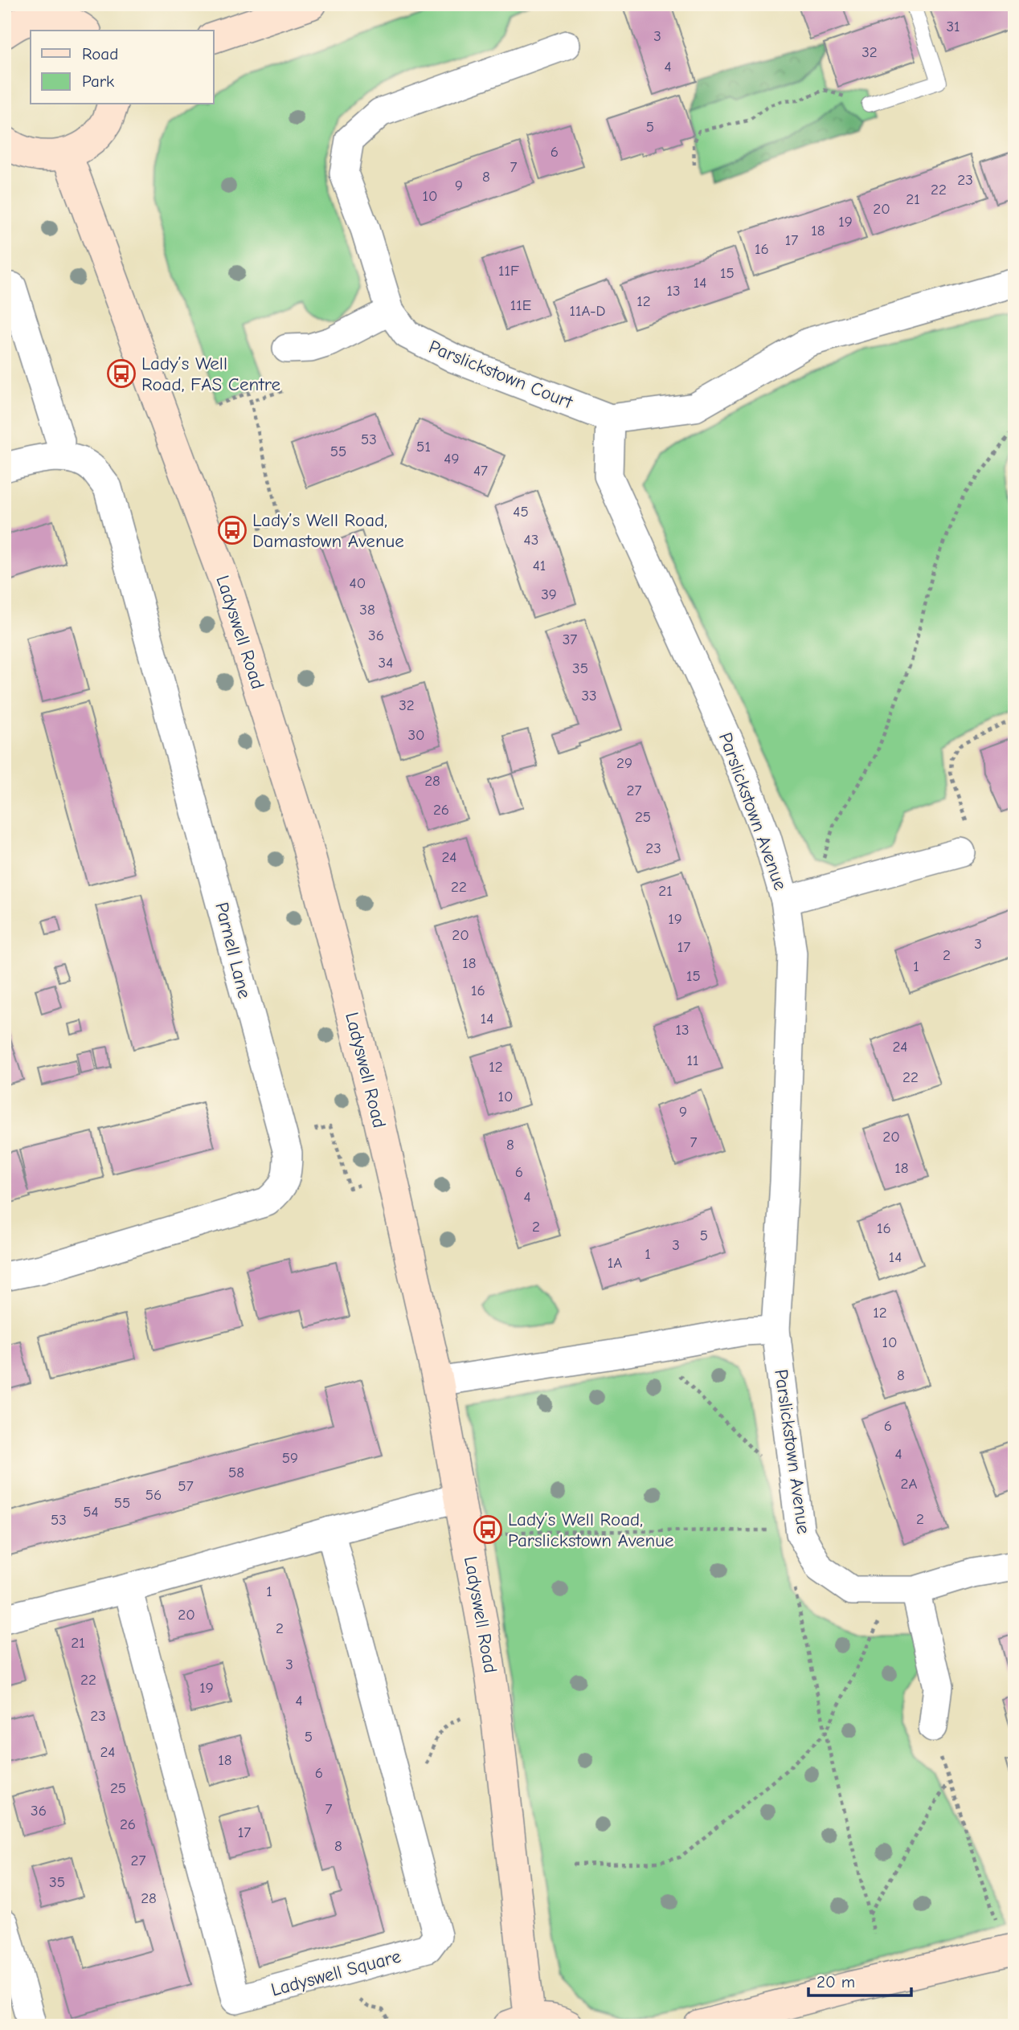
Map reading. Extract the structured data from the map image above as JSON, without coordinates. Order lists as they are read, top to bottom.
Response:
{
  "streets": {
    "street": [
      "Parslickstown Court",
      "Ladyswell Road",
      "Parslickstown Avenue",
      "Parnell Lane",
      "Ladyswell Square"
    ]
  },
  "crossings": [
    ["Parslickstown Court", "Parslickstown Avenue"]
  ],
  "places": {
    "bus stop": ["Lady’s Well Road, FAS Centre", "Lady’s Well Road, Damastown Avenue", "Lady’s Well Road, Parslickstown Avenue"]
  },
  "house_numbers": [
    "31",
    "3",
    "32",
    "4",
    "5",
    "6",
    "7",
    "8",
    "23",
    "9",
    "22",
    "10",
    "21",
    "20",
    "19",
    "18",
    "17",
    "16",
    "11F",
    "15",
    "14",
    "13",
    "12",
    "11E",
    "11A-D",
    "53",
    "51",
    "55",
    "49",
    "47",
    "45",
    "43",
    "41",
    "40",
    "39",
    "38",
    "36",
    "37",
    "34",
    "35",
    "33",
    "32",
    "30",
    "29",
    "28",
    "27",
    "26",
    "25",
    "23",
    "24",
    "22",
    "21",
    "19",
    "20",
    "3",
    "17",
    "2",
    "18",
    "1",
    "15",
    "16",
    "14",
    "13",
    "24",
    "11",
    "12",
    "22",
    "10",
    "9",
    "20",
    "7",
    "8",
    "18",
    "6",
    "4",
    "2",
    "16",
    "5",
    "3",
    "1",
    "14",
    "1A",
    "12",
    "10",
    "8",
    "6",
    "4",
    "59",
    "58",
    "2A",
    "57",
    "56",
    "55",
    "54",
    "2",
    "53",
    "1",
    "20",
    "2",
    "21",
    "3",
    "22",
    "19",
    "4",
    "23",
    "5",
    "24",
    "18",
    "6",
    "25",
    "7",
    "36",
    "26",
    "17",
    "8",
    "27",
    "35",
    "28"
  ],
  "legend": ["Road", "Park"],
  "scale_bar": "20 m"
}
